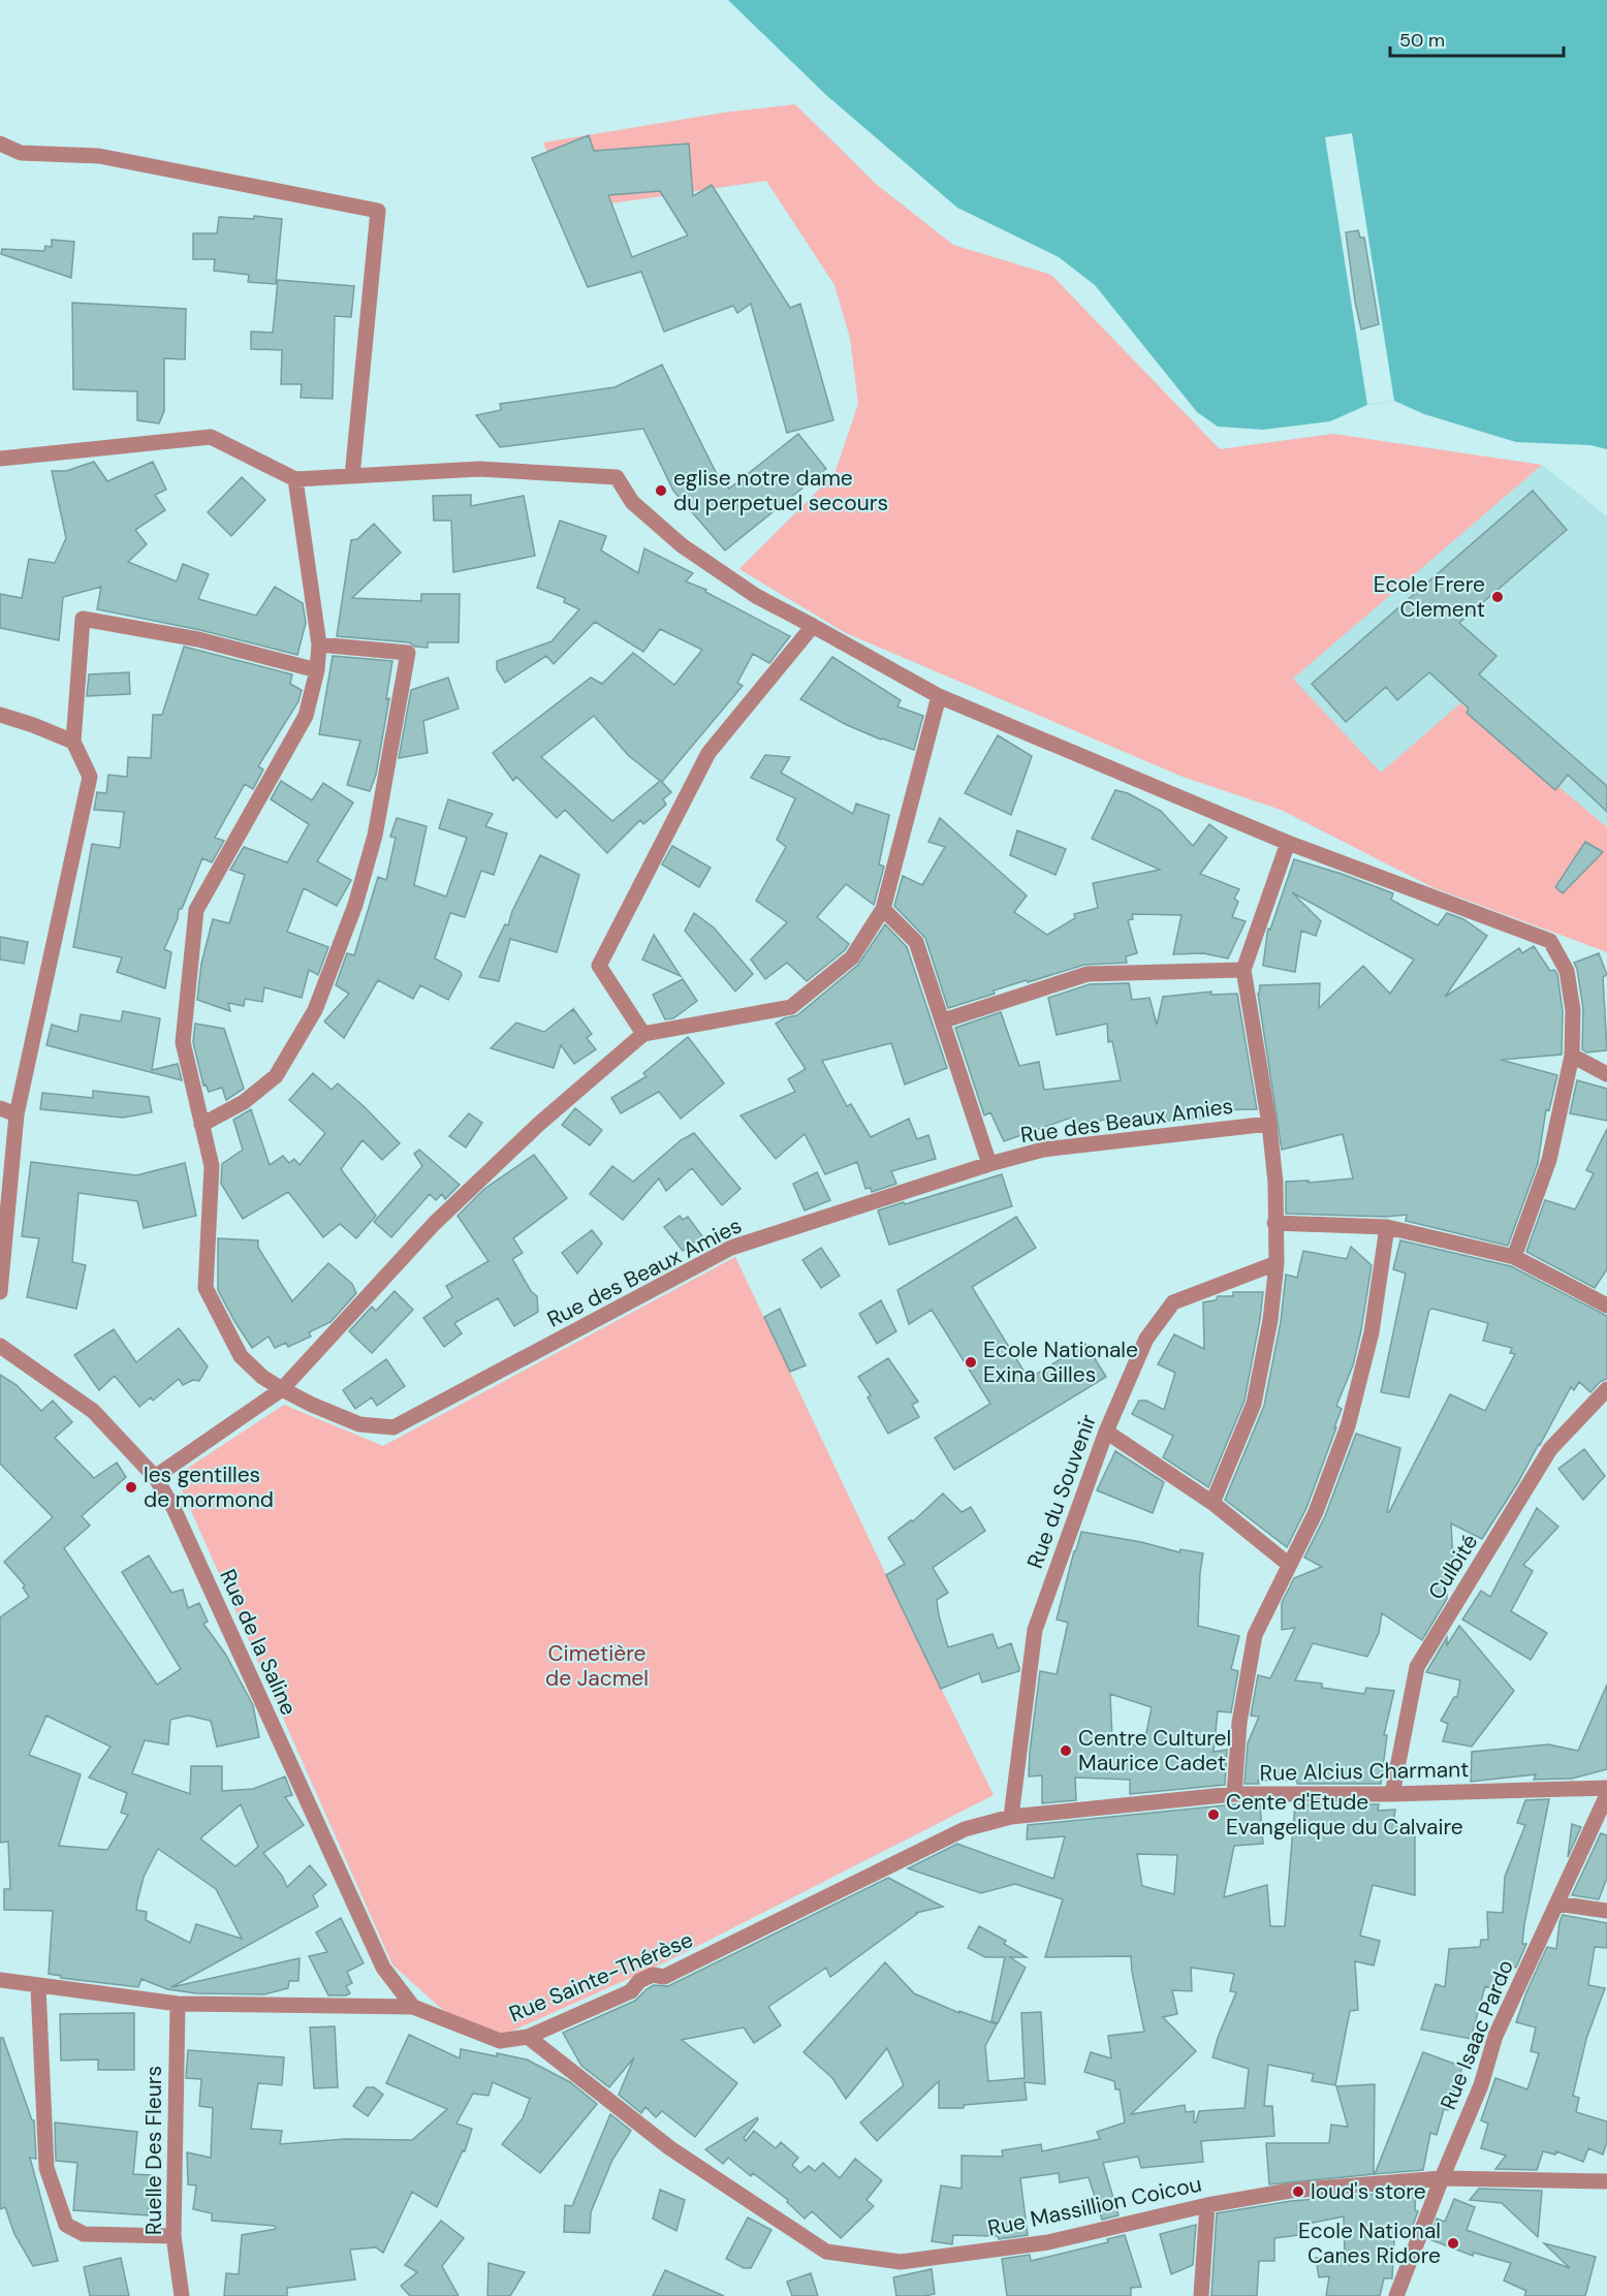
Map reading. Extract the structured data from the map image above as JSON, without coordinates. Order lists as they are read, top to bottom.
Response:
{
  "streets": {
    "street": [
      "Rue des Beaux Amies",
      "Rue du Souvenir",
      "Culbité",
      "Rue de la Saline",
      "Rue Alcius Charmant",
      "Rue Sainte-Thérèse",
      "Rue Isaac Pardo",
      "Ruelle Des Fleurs",
      "Rue Massillion Coicou"
    ]
  },
  "crossings": [
    ["Rue du Souvenir", "Rue Alcius Charmant"],
    ["Rue du Souvenir", "Rue Sainte-Thérèse"],
    ["Culbité", "Rue Alcius Charmant"],
    ["Rue de la Saline", "Rue Sainte-Thérèse"],
    ["Rue Alcius Charmant", "Rue Sainte-Thérèse"],
    ["Rue Sainte-Thérèse", "Ruelle Des Fleurs"],
    ["Rue Sainte-Thérèse", "Rue Massillion Coicou"],
    ["Rue Isaac Pardo", "Rue Massillion Coicou"]
  ],
  "parks": ["Cimetière de Jacmel"],
  "places": [
    "eglise notre dame du perpetuel secours",
    "Ecole Frere Clement",
    "Ecole Nationale Exina Gilles",
    "les gentilles de mormond",
    "Centre Culturel Maurice Cadet",
    "Cente d'Etude Evangelique du Calvaire",
    "loud's store",
    "Ecole National Canes Ridore"
  ],
  "scale_bar": "50 m"
}
